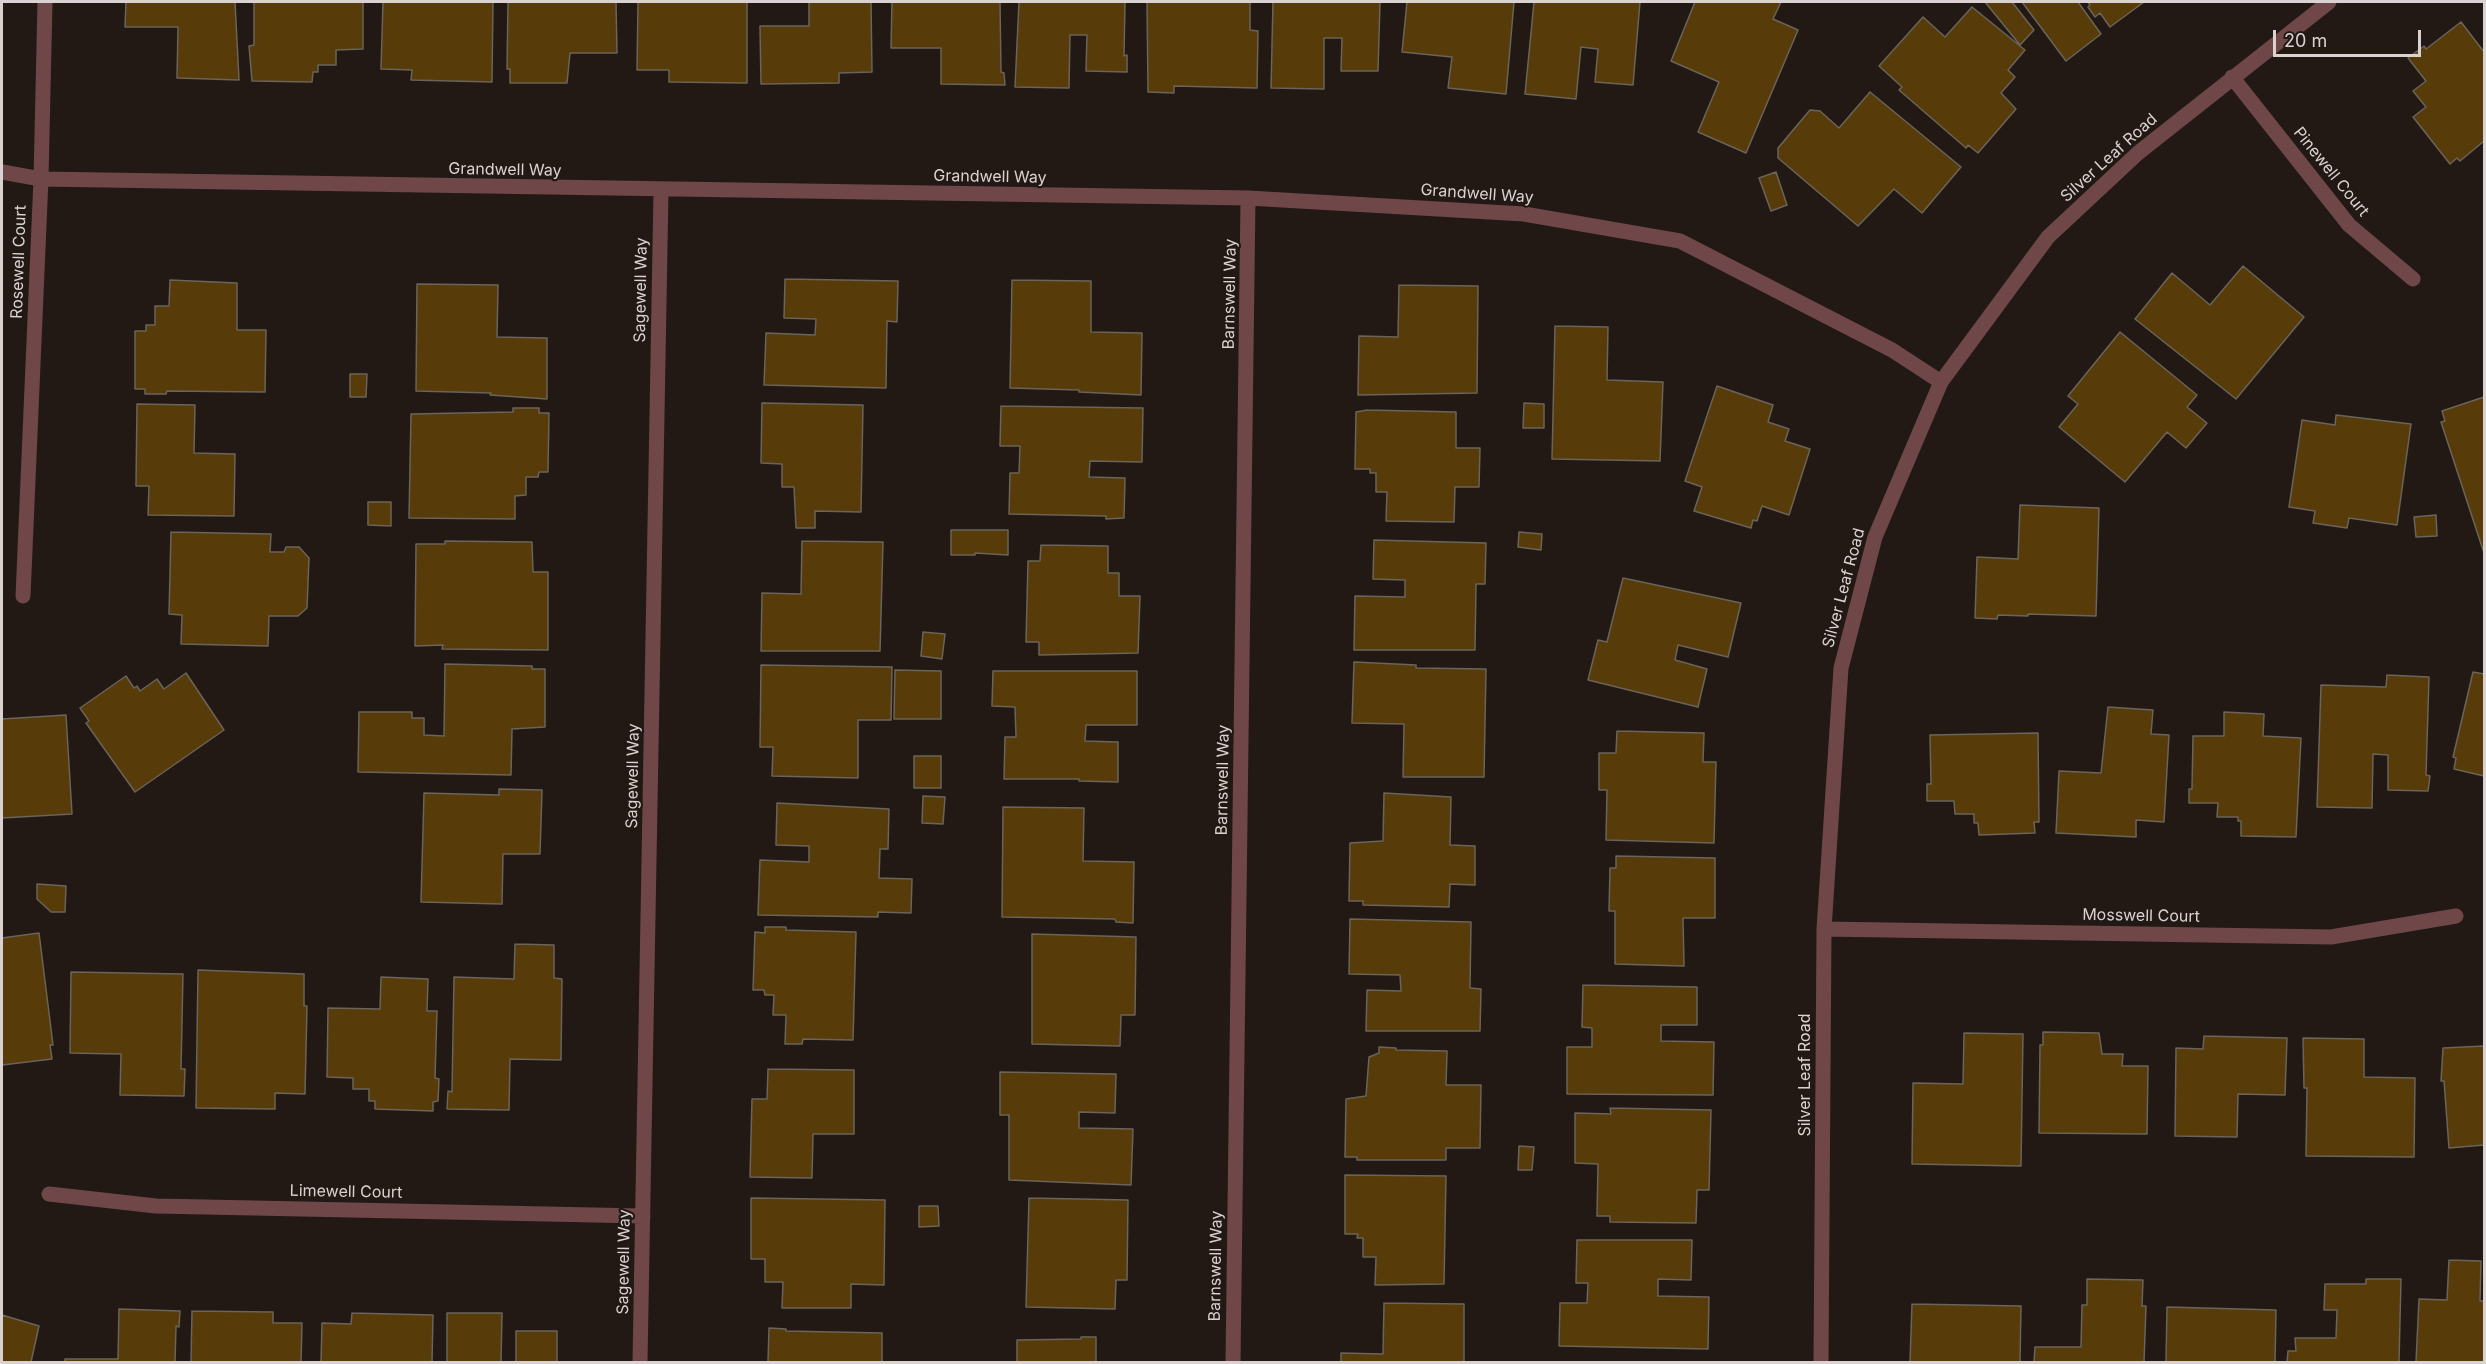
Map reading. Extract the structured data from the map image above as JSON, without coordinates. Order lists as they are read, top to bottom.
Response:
{
  "streets": {
    "street": [
      "Silver Leaf Road",
      "Grandwell Way",
      "Pinewell Court",
      "Rosewell Court",
      "Sagewell Way",
      "Barnswell Way",
      "Mosswell Court",
      "Limewell Court"
    ]
  },
  "crossings": [
    ["Silver Leaf Road", "Grandwell Way"],
    ["Silver Leaf Road", "Pinewell Court"],
    ["Silver Leaf Road", "Mosswell Court"],
    ["Grandwell Way", "Rosewell Court"],
    ["Grandwell Way", "Sagewell Way"],
    ["Grandwell Way", "Barnswell Way"],
    ["Sagewell Way", "Limewell Court"]
  ],
  "scale_bar": "20 m"
}
